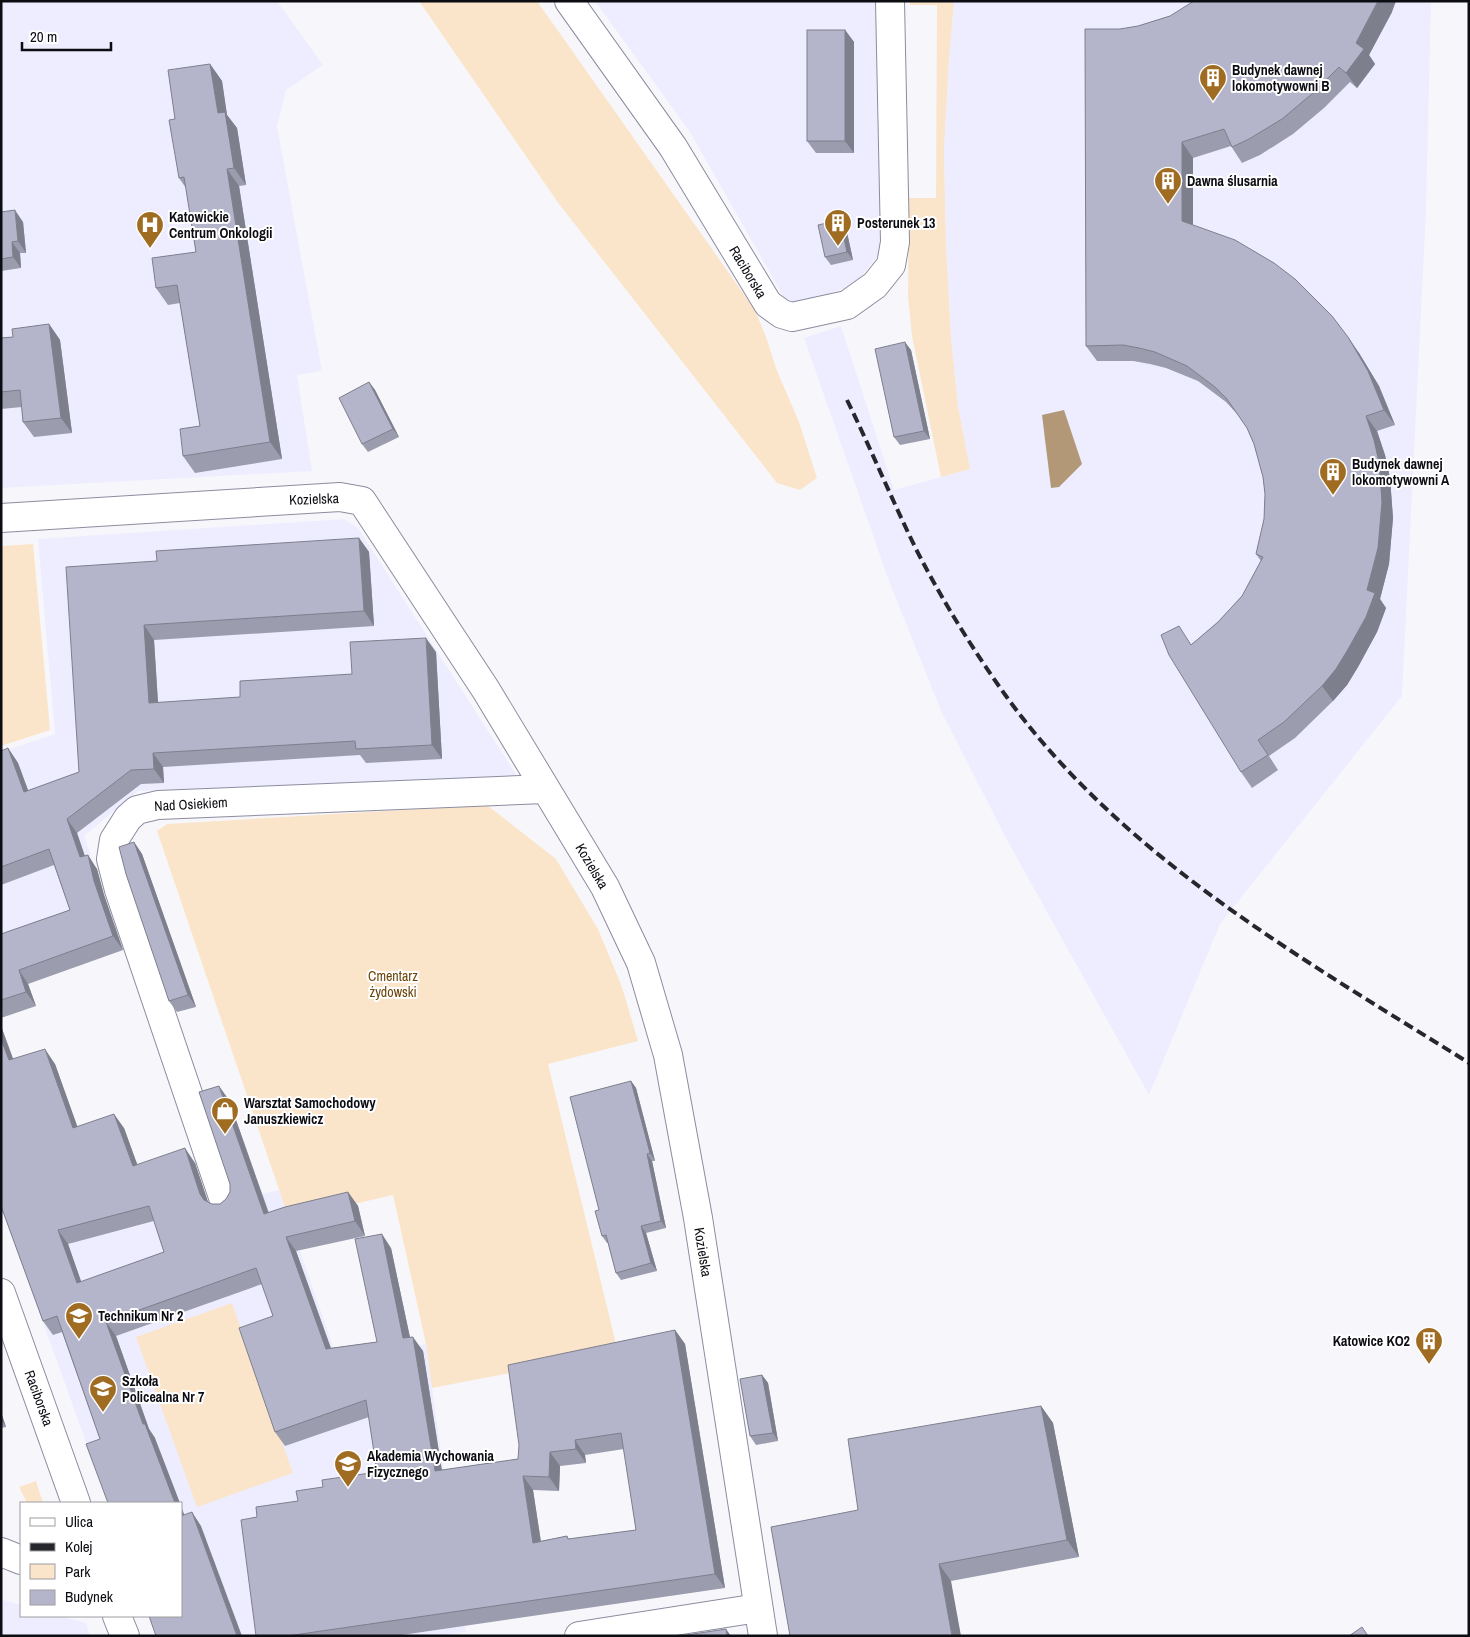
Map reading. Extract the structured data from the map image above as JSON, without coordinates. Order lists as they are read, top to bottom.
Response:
{
  "streets": {
    "street": ["Raciborska", "Kozielska", "Nad Osiekiem"]
  },
  "crossings": [
    ["Kozielska", "Nad Osiekiem"]
  ],
  "parks": ["Cmentarz żydowski"],
  "places": {
    "building": [
      "Budynek dawnej lokomotywowni B",
      "Dawna ślusarnia",
      "Posterunek 13",
      "Budynek dawnej lokomotywowni A",
      "Katowice KO2"
    ],
    "hospital": ["Katowickie Centrum Onkologii"],
    "shop": ["Warsztat Samochodowy Januszkiewicz"],
    "school or university": ["Technikum Nr 2", "Szkoła Policealna Nr 7", "Akademia Wychowania Fizycznego"]
  },
  "legend": [
    "Ulica",
    "Kolej",
    "Park",
    "Budynek"
  ],
  "scale_bar": "20 m"
}
